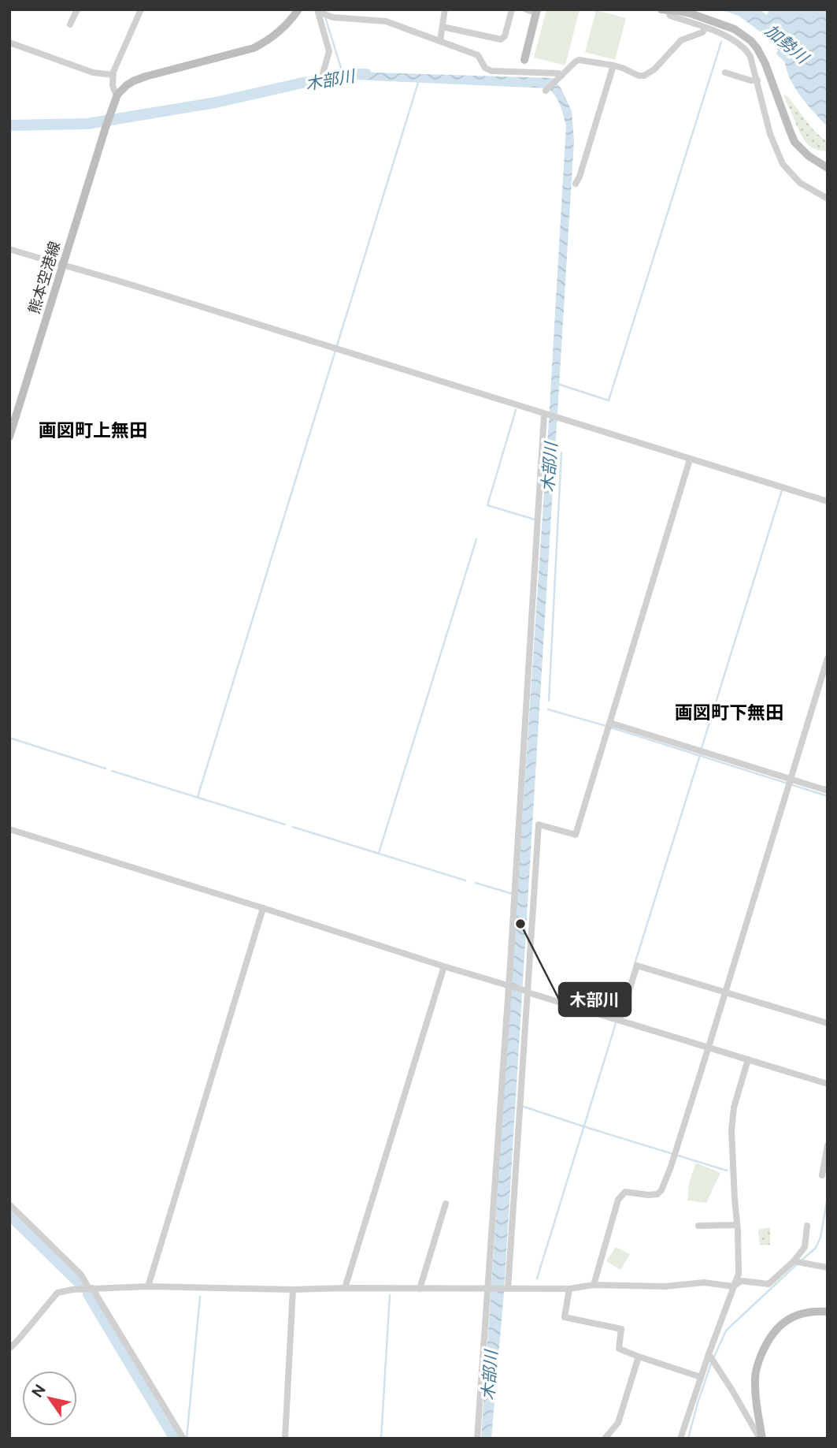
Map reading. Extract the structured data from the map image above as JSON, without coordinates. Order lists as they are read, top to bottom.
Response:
{
  "streets": {
    "main road": ["熊本空港線"]
  },
  "districts": ["画図町上無田", "画図町下無田"],
  "water": ["加勢川", "木部川"],
  "places": ["木部川"],
  "north": "top left"
}
